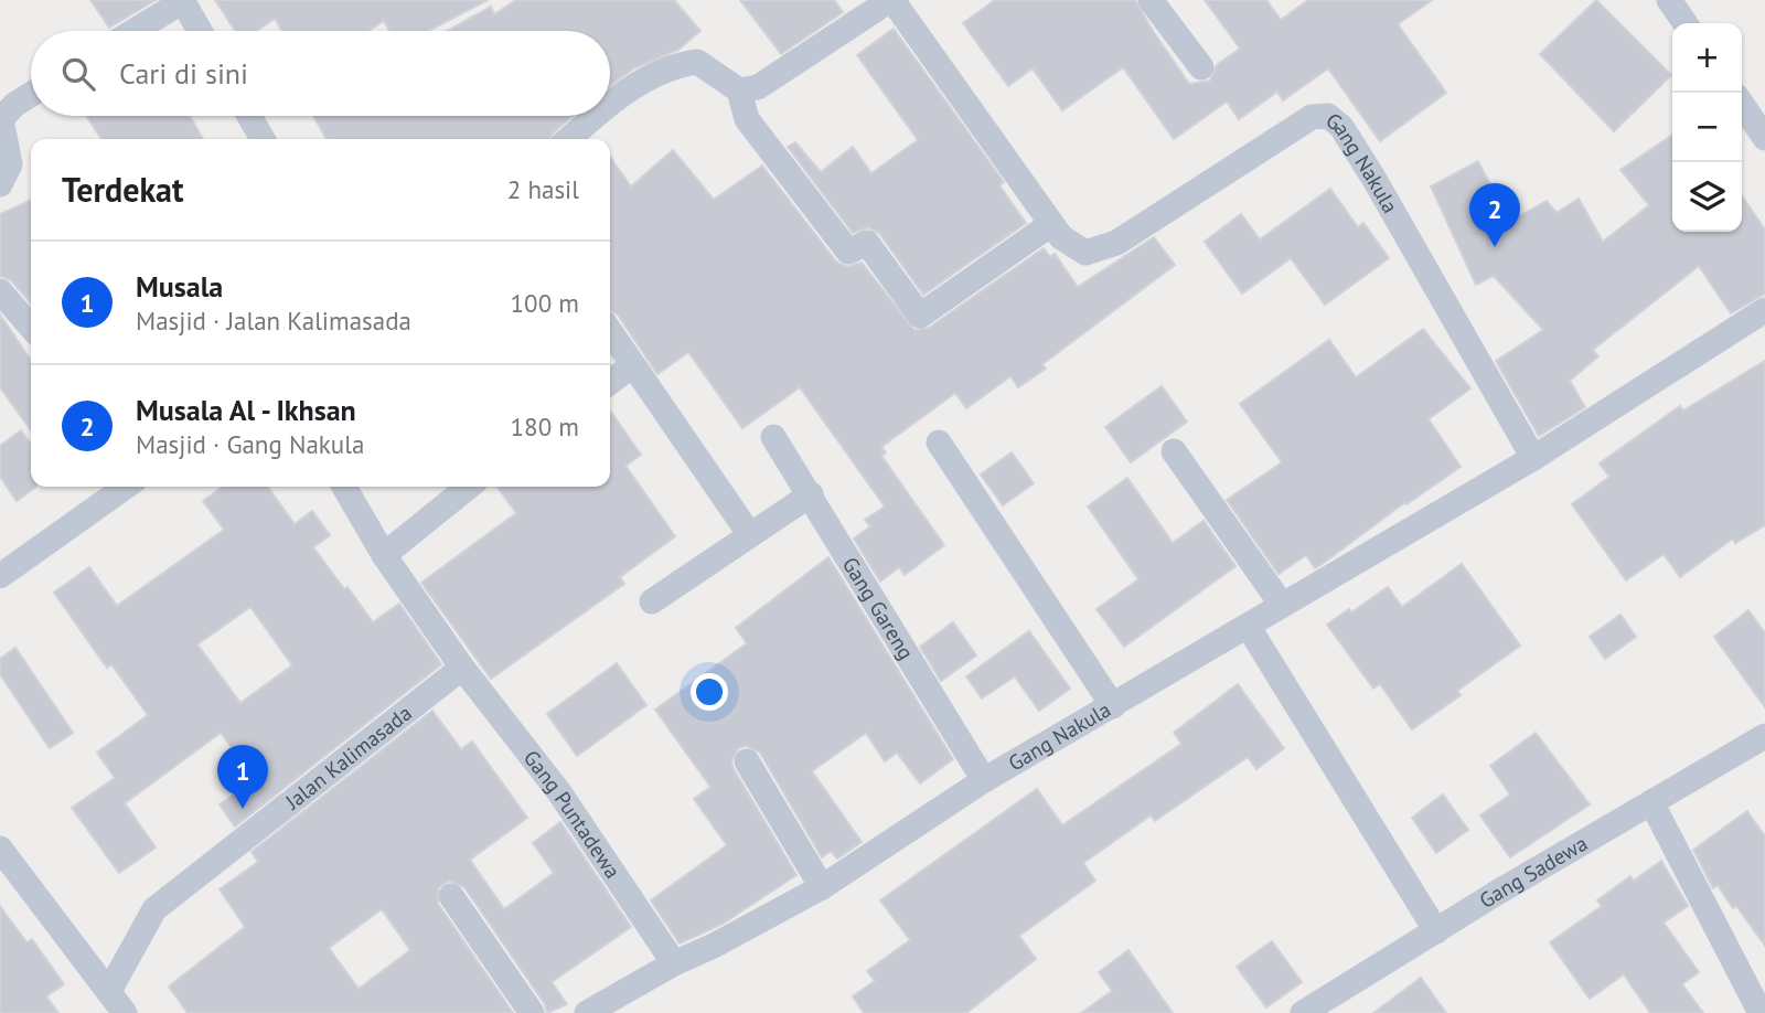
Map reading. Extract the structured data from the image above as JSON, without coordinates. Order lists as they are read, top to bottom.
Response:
{
  "streets": {
    "street": [
      "Gang Nakula",
      "Gang Gareng",
      "Jalan Kalimasada",
      "Gang Puntadewa",
      "Gang Sadewa"
    ]
  },
  "crossings": [
    ["Gang Nakula", "Gang Gareng"],
    ["Gang Nakula", "Gang Puntadewa"],
    ["Jalan Kalimasada", "Gang Puntadewa"]
  ],
  "page": {
    "map_buttons": ["+", "−"],
    "search": "Cari di sini",
    "heading": ["Terdekat", "2 hasil"],
    "pins": ["2", "1"],
    "list": [
      {
        "mark": "1",
        "name": "Musala",
        "note": "Masjid · Jalan Kalimasada",
        "value": "100 m"
      },
      {
        "mark": "2",
        "name": "Musala Al - Ikhsan",
        "note": "Masjid · Gang Nakula",
        "value": "180 m"
      }
    ]
  }
}
